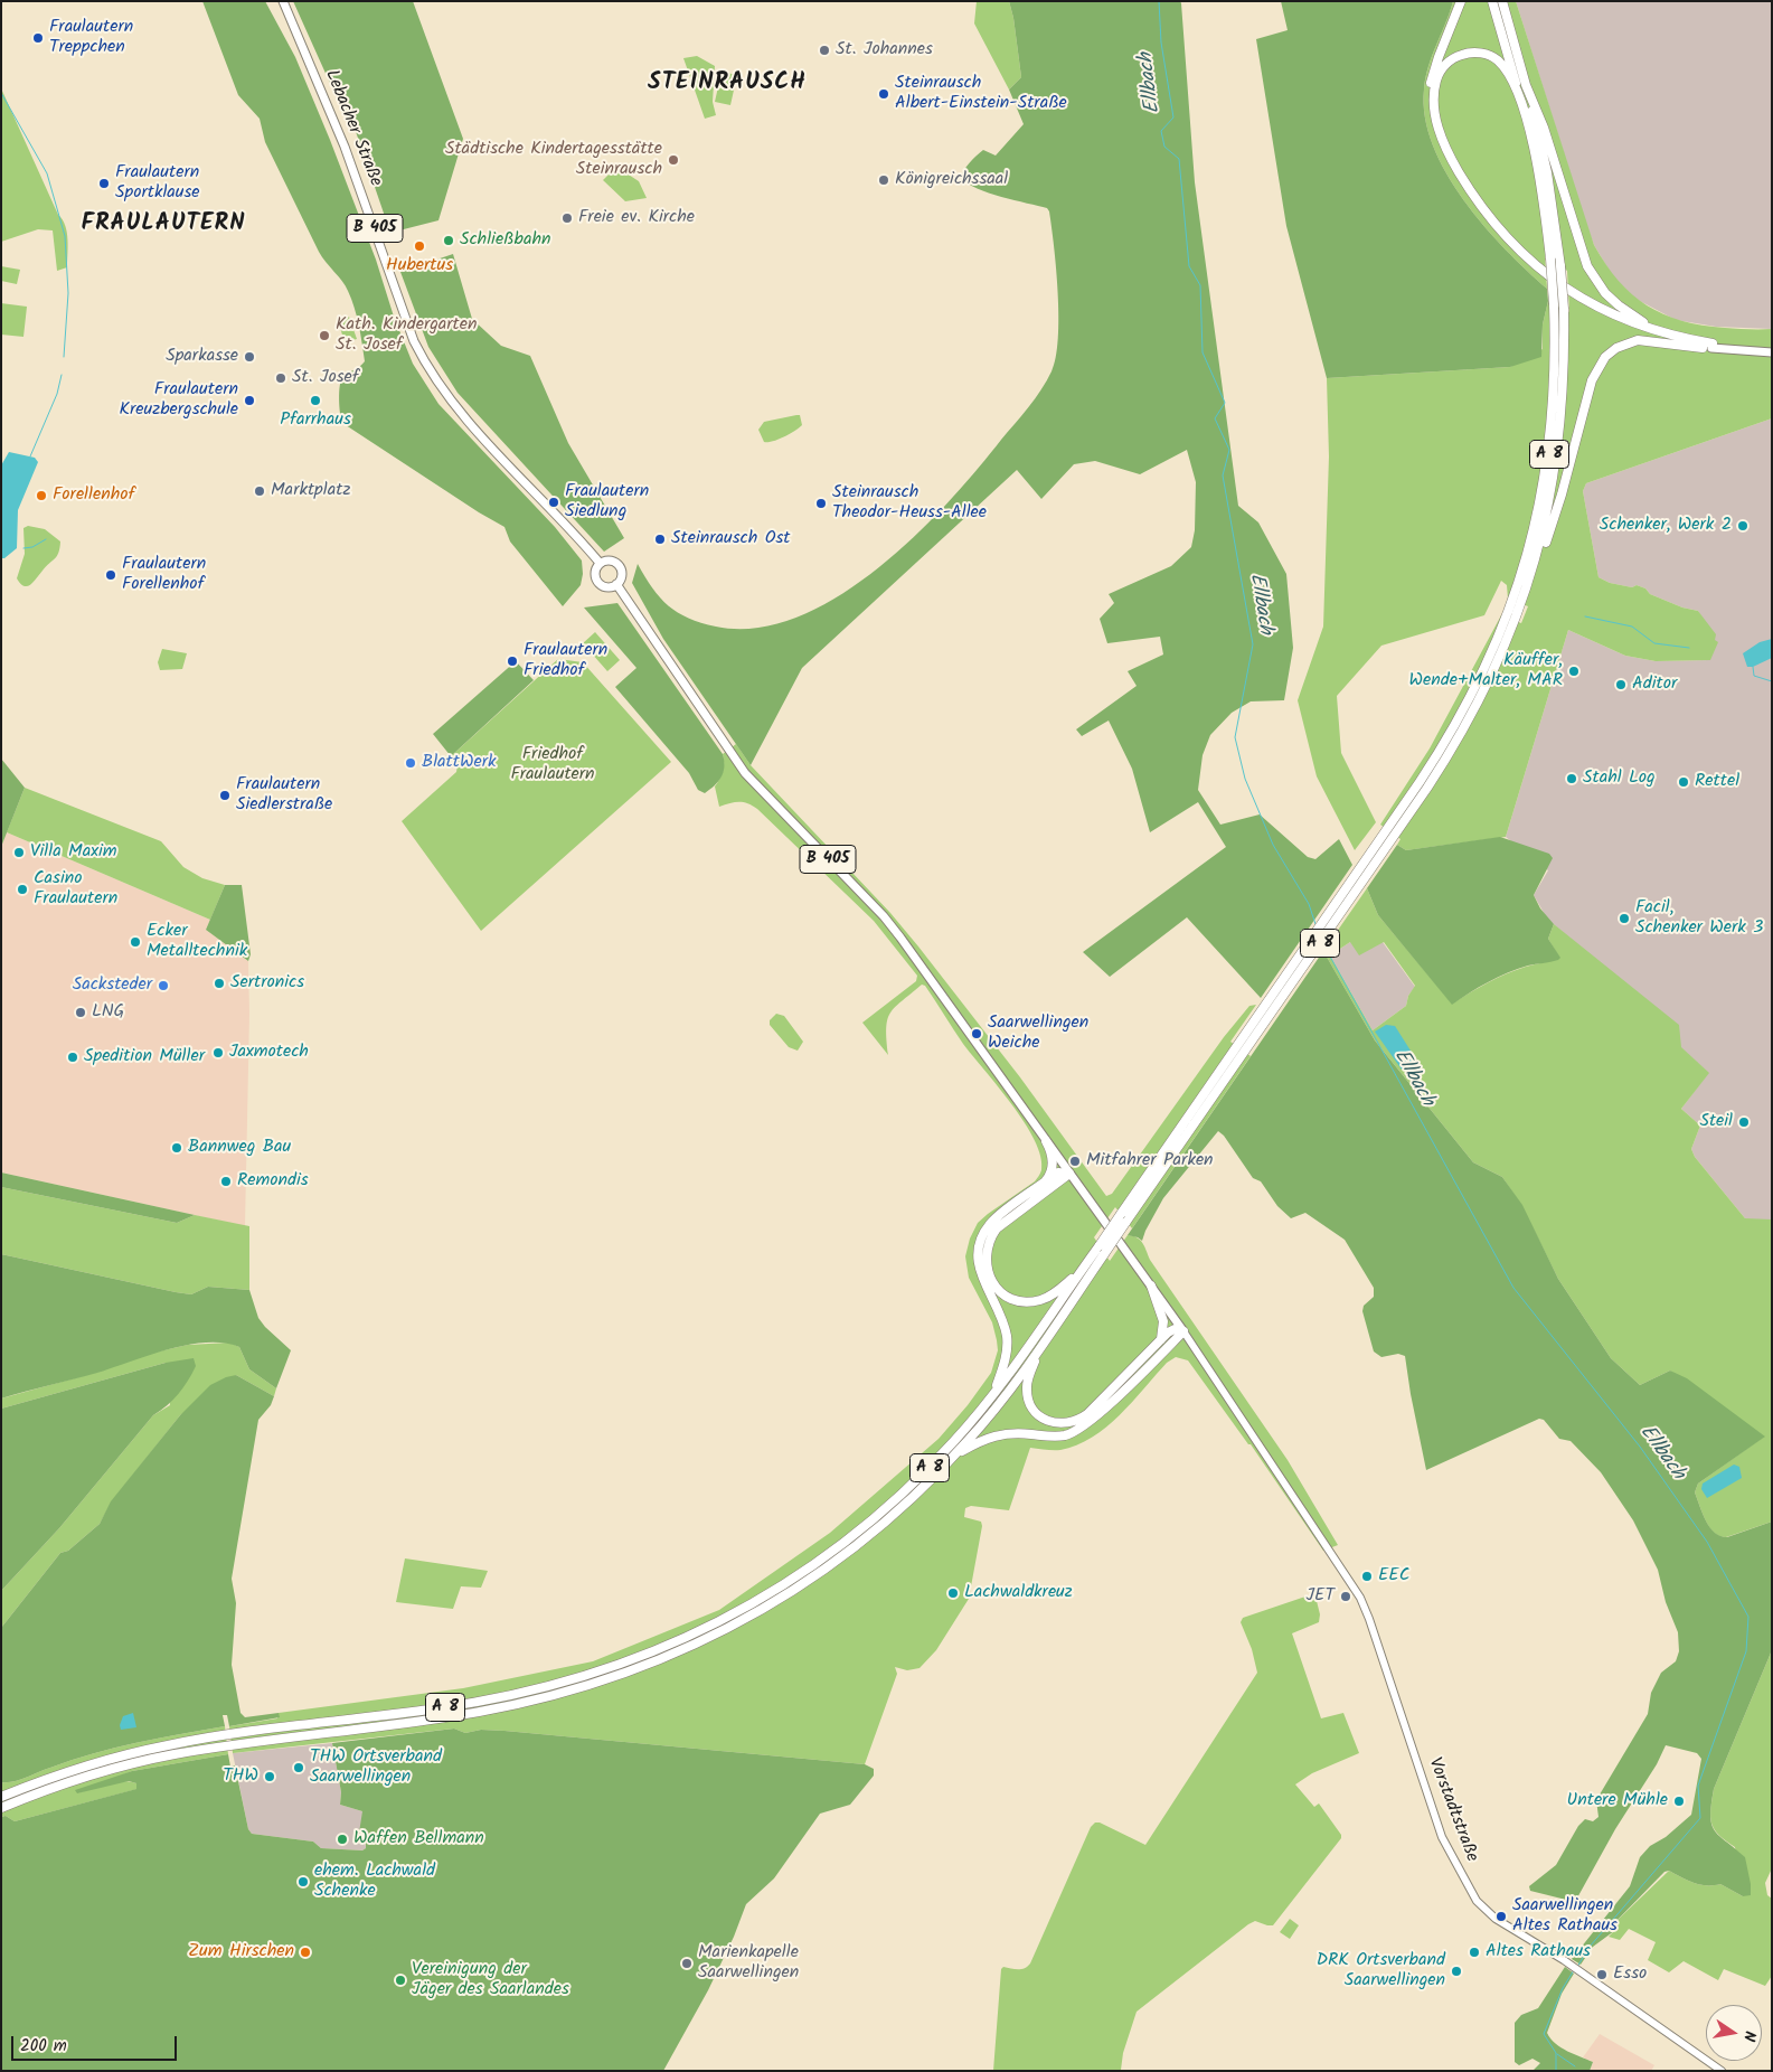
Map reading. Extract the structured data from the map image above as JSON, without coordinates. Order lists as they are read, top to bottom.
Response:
{
  "streets": {
    "highway": ["A 8"],
    "main road": ["Lebacher Straße", "B 405", "Vorstadtstraße"]
  },
  "crossings": [
    ["Lebacher Straße", "B 405"],
    ["B 405", "Vorstadtstraße"]
  ],
  "districts": ["STEINRAUSCH", "FRAULAUTERN"],
  "water": ["Ellbach"],
  "parks": ["Friedhof Fraulautern"],
  "places": [
    "Fraulautern Treppchen",
    "St. Johannes",
    "Steinrausch Albert-Einstein-Straße",
    "Städtische Kindertagesstätte Steinrausch",
    "Königreichssaal",
    "Fraulautern Sportklause",
    "Freie ev. Kirche",
    "Schließbahn",
    "Hubertus",
    "Kath. Kindergarten St. Josef",
    "Sparkasse",
    "St. Josef",
    "Fraulautern Kreuzbergschule",
    "Pfarrhaus",
    "Marktplatz",
    "Forellenhof",
    "Fraulautern Siedlung",
    "Steinrausch Theodor-Heuss-Allee",
    "Schenker, Werk 2",
    "Steinrausch Ost",
    "Fraulautern Forellenhof",
    "Fraulautern Friedhof",
    "Käuffer, Wende+Malter, MAR",
    "Aditor",
    "BlattWerk",
    "Stahl Log",
    "Rettel",
    "Fraulautern Siedlerstraße",
    "Villa Maxim",
    "Casino Fraulautern",
    "Facil, Schenker Werk 3",
    "Ecker Metalltechnik",
    "Sertronics",
    "Sacksteder",
    "LNG",
    "Saarwellingen Weiche",
    "Jaxmotech",
    "Spedition Müller",
    "Steil",
    "Bannweg Bau",
    "Mitfahrer Parken",
    "Remondis",
    "EEC",
    "Lachwaldkreuz",
    "JET",
    "THW Ortsverband Saarwellingen",
    "THW",
    "Untere Mühle",
    "Waffen Bellmann",
    "ehem. Lachwald Schenke",
    "Saarwellingen Altes Rathaus",
    "Zum Hirschen",
    "Altes Rathaus",
    "Marienkapelle Saarwellingen",
    "DRK Ortsverband Saarwellingen",
    "Esso",
    "Vereinigung der Jäger des Saarlandes"
  ],
  "scale_bar": "200 m",
  "north": "right"
}
